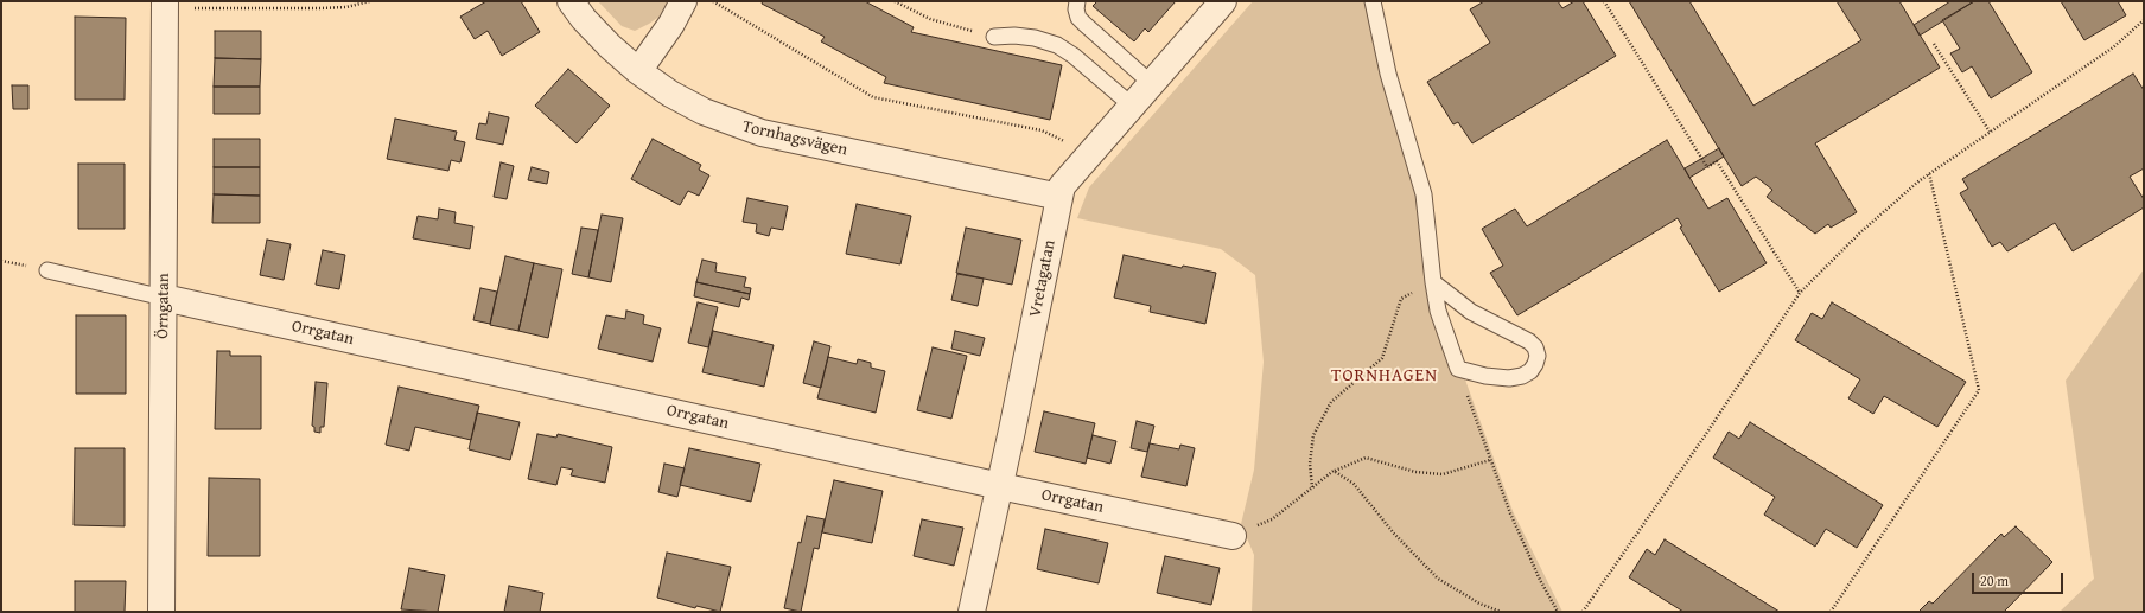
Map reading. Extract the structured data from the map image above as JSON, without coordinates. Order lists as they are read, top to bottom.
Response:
{
  "streets": {
    "street": [
      "Tornhagsvägen",
      "Vretagatan",
      "Örngatan",
      "Orrgatan"
    ]
  },
  "crossings": [
    ["Tornhagsvägen", "Vretagatan"],
    ["Vretagatan", "Orrgatan"],
    ["Örngatan", "Orrgatan"]
  ],
  "districts": ["TORNHAGEN"],
  "scale_bar": "20 m"
}
